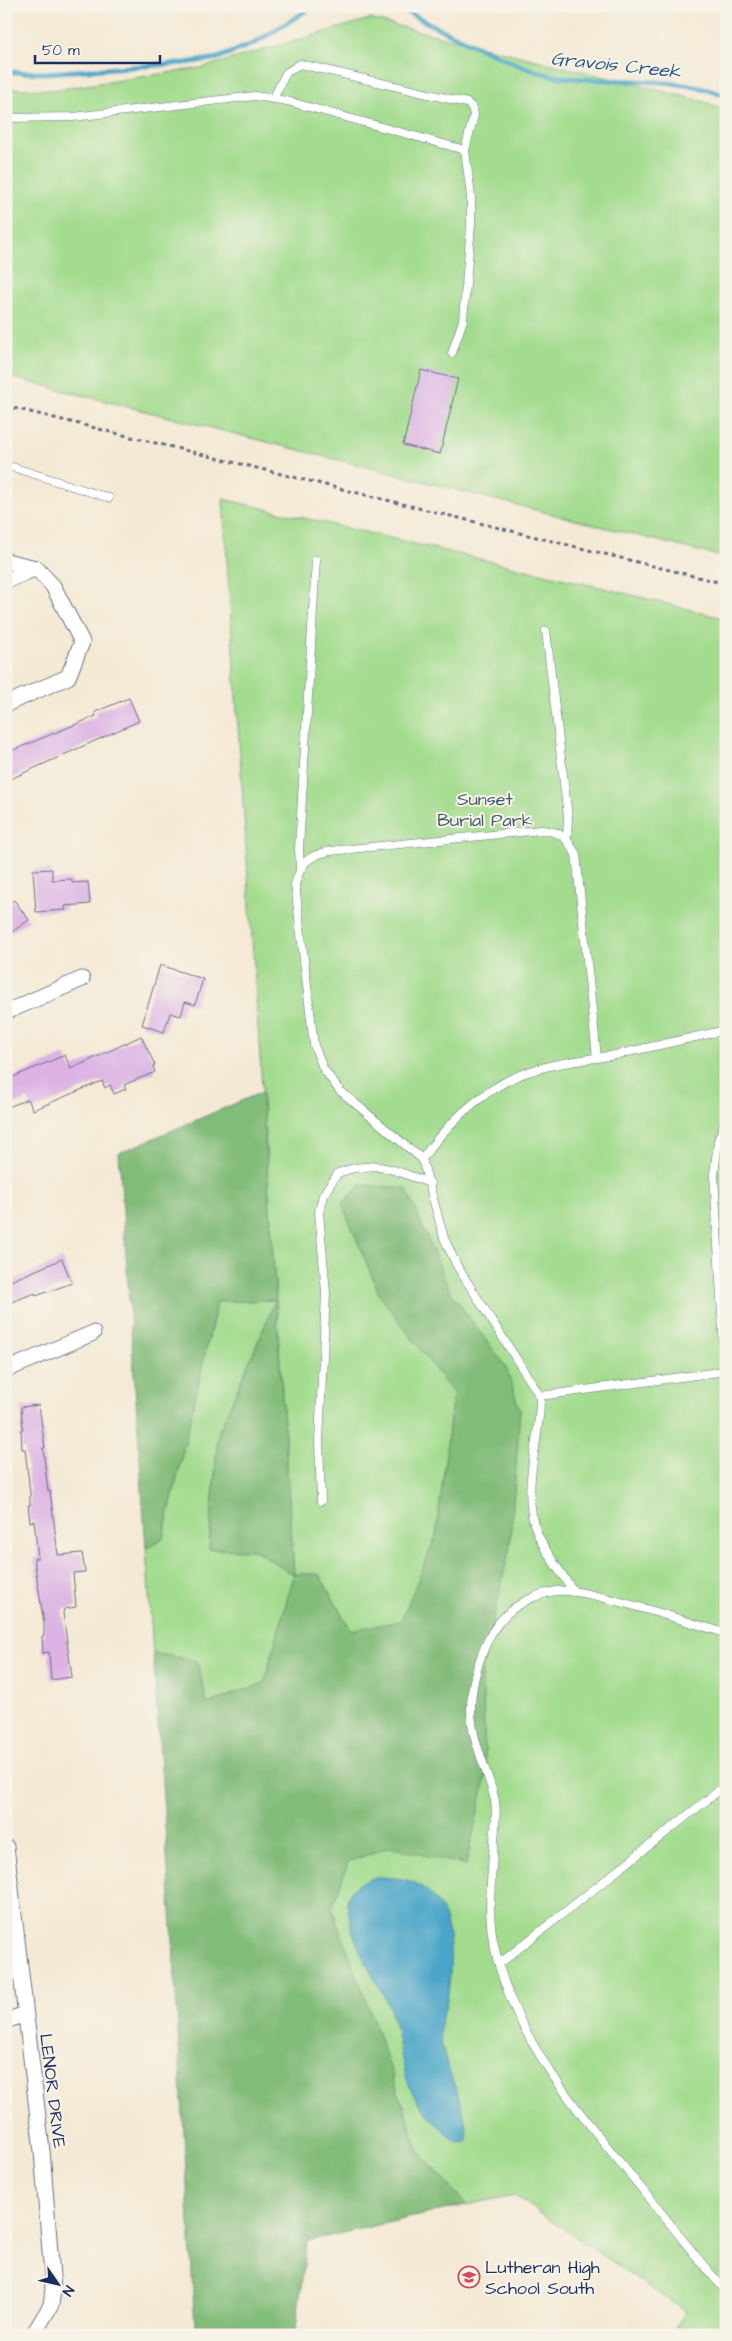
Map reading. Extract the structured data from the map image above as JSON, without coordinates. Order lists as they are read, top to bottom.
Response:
{
  "streets": {
    "street": ["LENOR DRIVE"]
  },
  "water": ["Gravois Creek"],
  "parks": ["Sunset Burial Park"],
  "places": {
    "school or university": ["Lutheran High School South"]
  },
  "scale_bar": "50 m",
  "north": "bottom right"
}
